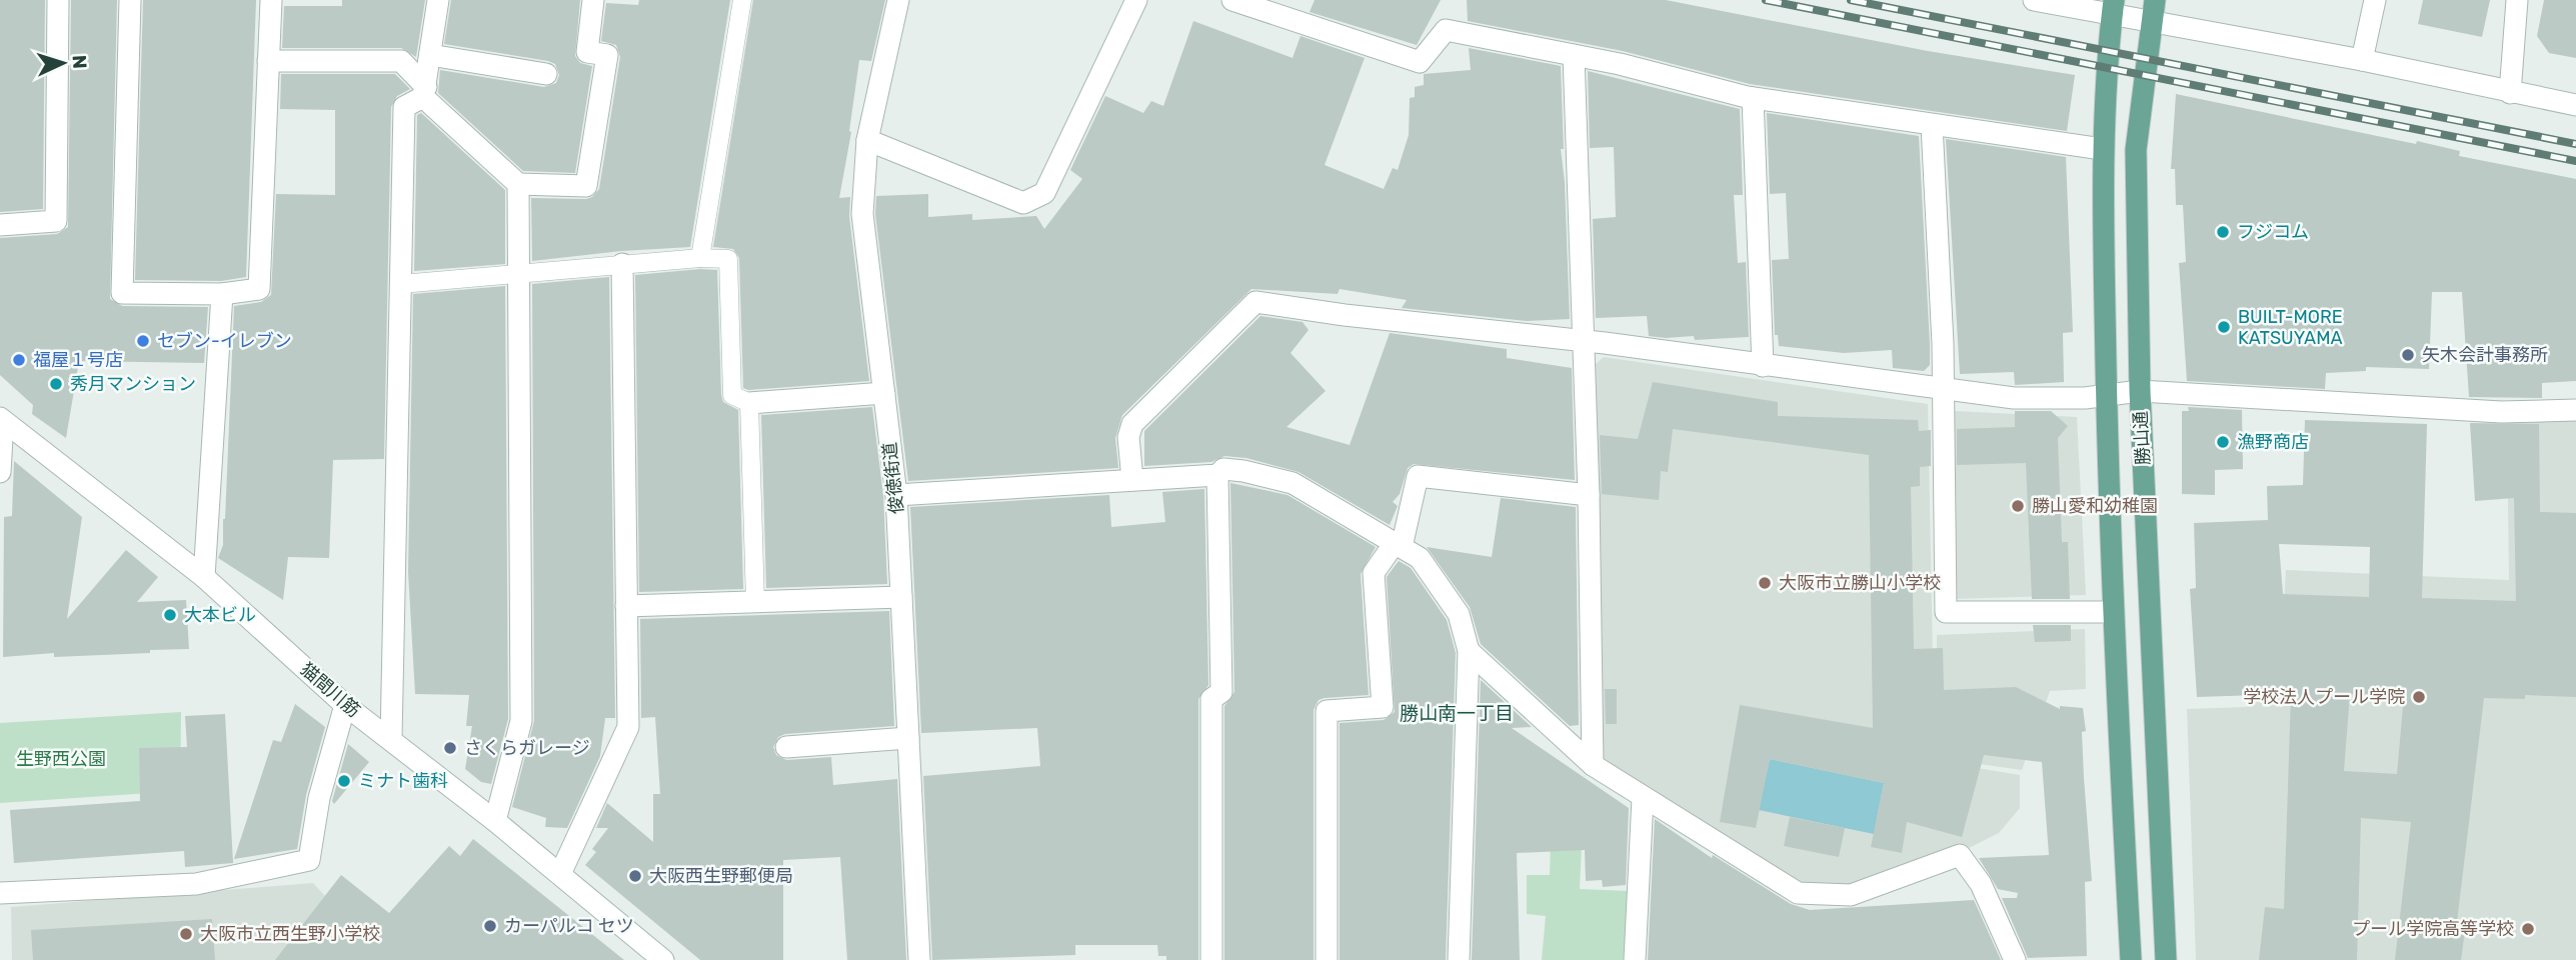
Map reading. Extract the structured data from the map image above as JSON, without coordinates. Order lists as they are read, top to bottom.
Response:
{
  "streets": {
    "main road": ["勝山通"],
    "street": ["俊徳街道", "猫間川筋"]
  },
  "districts": ["勝山南一丁目"],
  "parks": ["生野西公園"],
  "places": [
    "フジコム",
    "BUILT-MORE KATSUYAMA",
    "セブン-イレブン",
    "矢木会計事務所",
    "福屋１号店",
    "秀月マンション",
    "漁野商店",
    "勝山愛和幼稚園",
    "大阪市立勝山小学校",
    "大本ビル",
    "学校法人プール学院",
    "さくらガレージ",
    "ミナト歯科",
    "大阪西生野郵便局",
    "カーパルコ セツ",
    "プール学院高等学校",
    "大阪市立西生野小学校"
  ],
  "north": "right"
}
